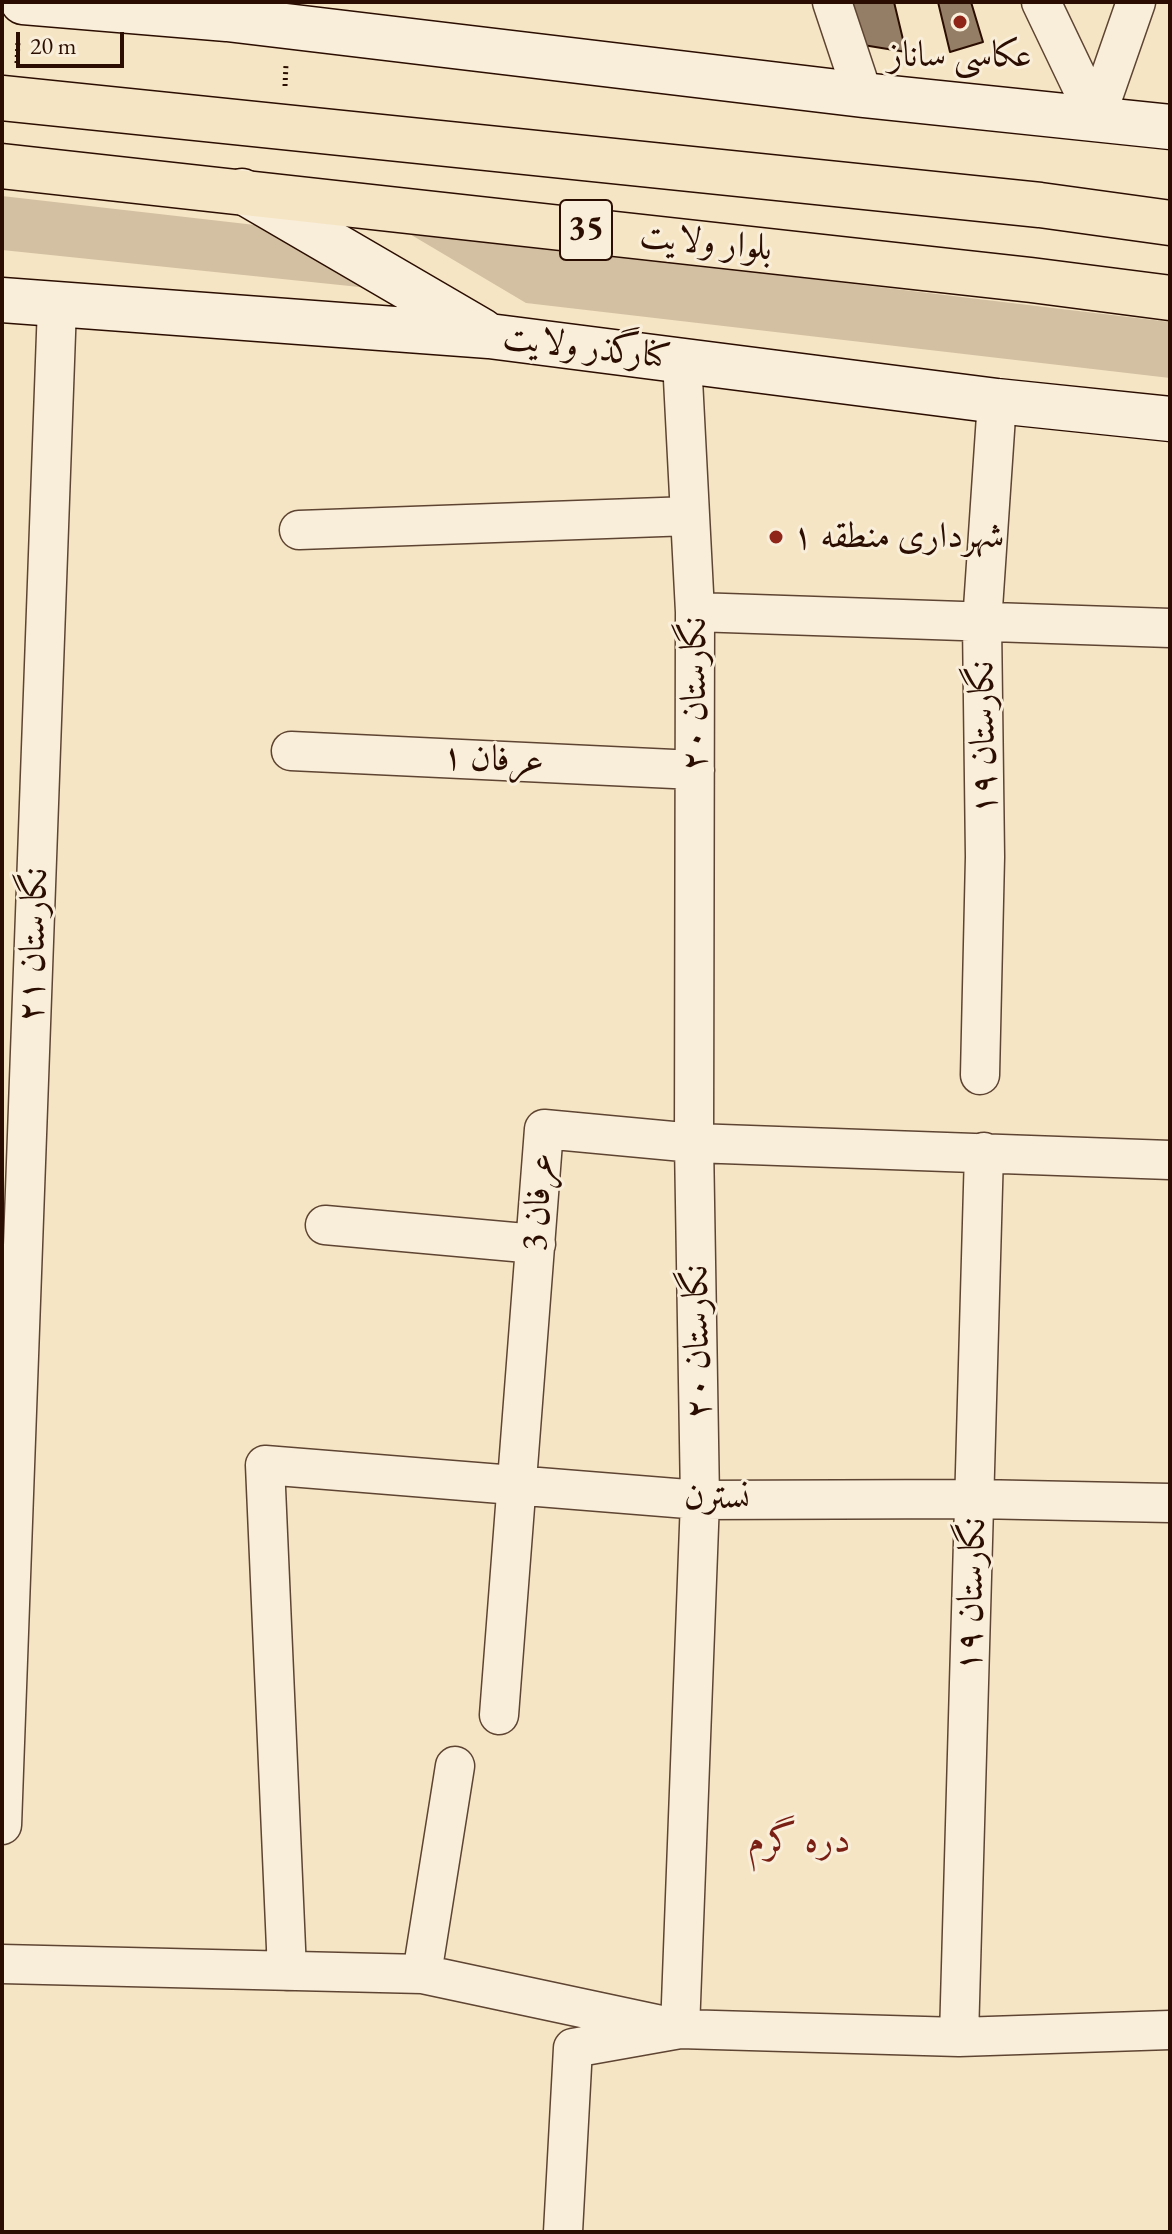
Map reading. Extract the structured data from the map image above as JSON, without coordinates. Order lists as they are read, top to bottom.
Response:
{
  "streets": {
    "main road": ["35", "بلوار ولایت", "کنارگذر ولایت"],
    "street": [
      "نگارستان ۲۰",
      "نگارستان ۱۹",
      "عرفان ۱",
      "نگارستان ۲۱",
      "عرفان 3",
      "نسترن"
    ]
  },
  "crossings": [
    ["کنارگذر ولایت", "نگارستان ۲۰"],
    ["کنارگذر ولایت", "نگارستان ۱۹"],
    ["کنارگذر ولایت", "نگارستان ۲۱"],
    ["نگارستان ۲۰", "عرفان ۱"],
    ["نگارستان ۲۰", "عرفان 3"],
    ["نگارستان ۲۰", "نسترن"],
    ["نگارستان ۱۹", "نسترن"],
    ["عرفان 3", "نسترن"]
  ],
  "districts": ["دره گرم"],
  "places": ["عکاسی ساناز", "شهرداری منطقه ۱"],
  "scale_bar": "20 m"
}
